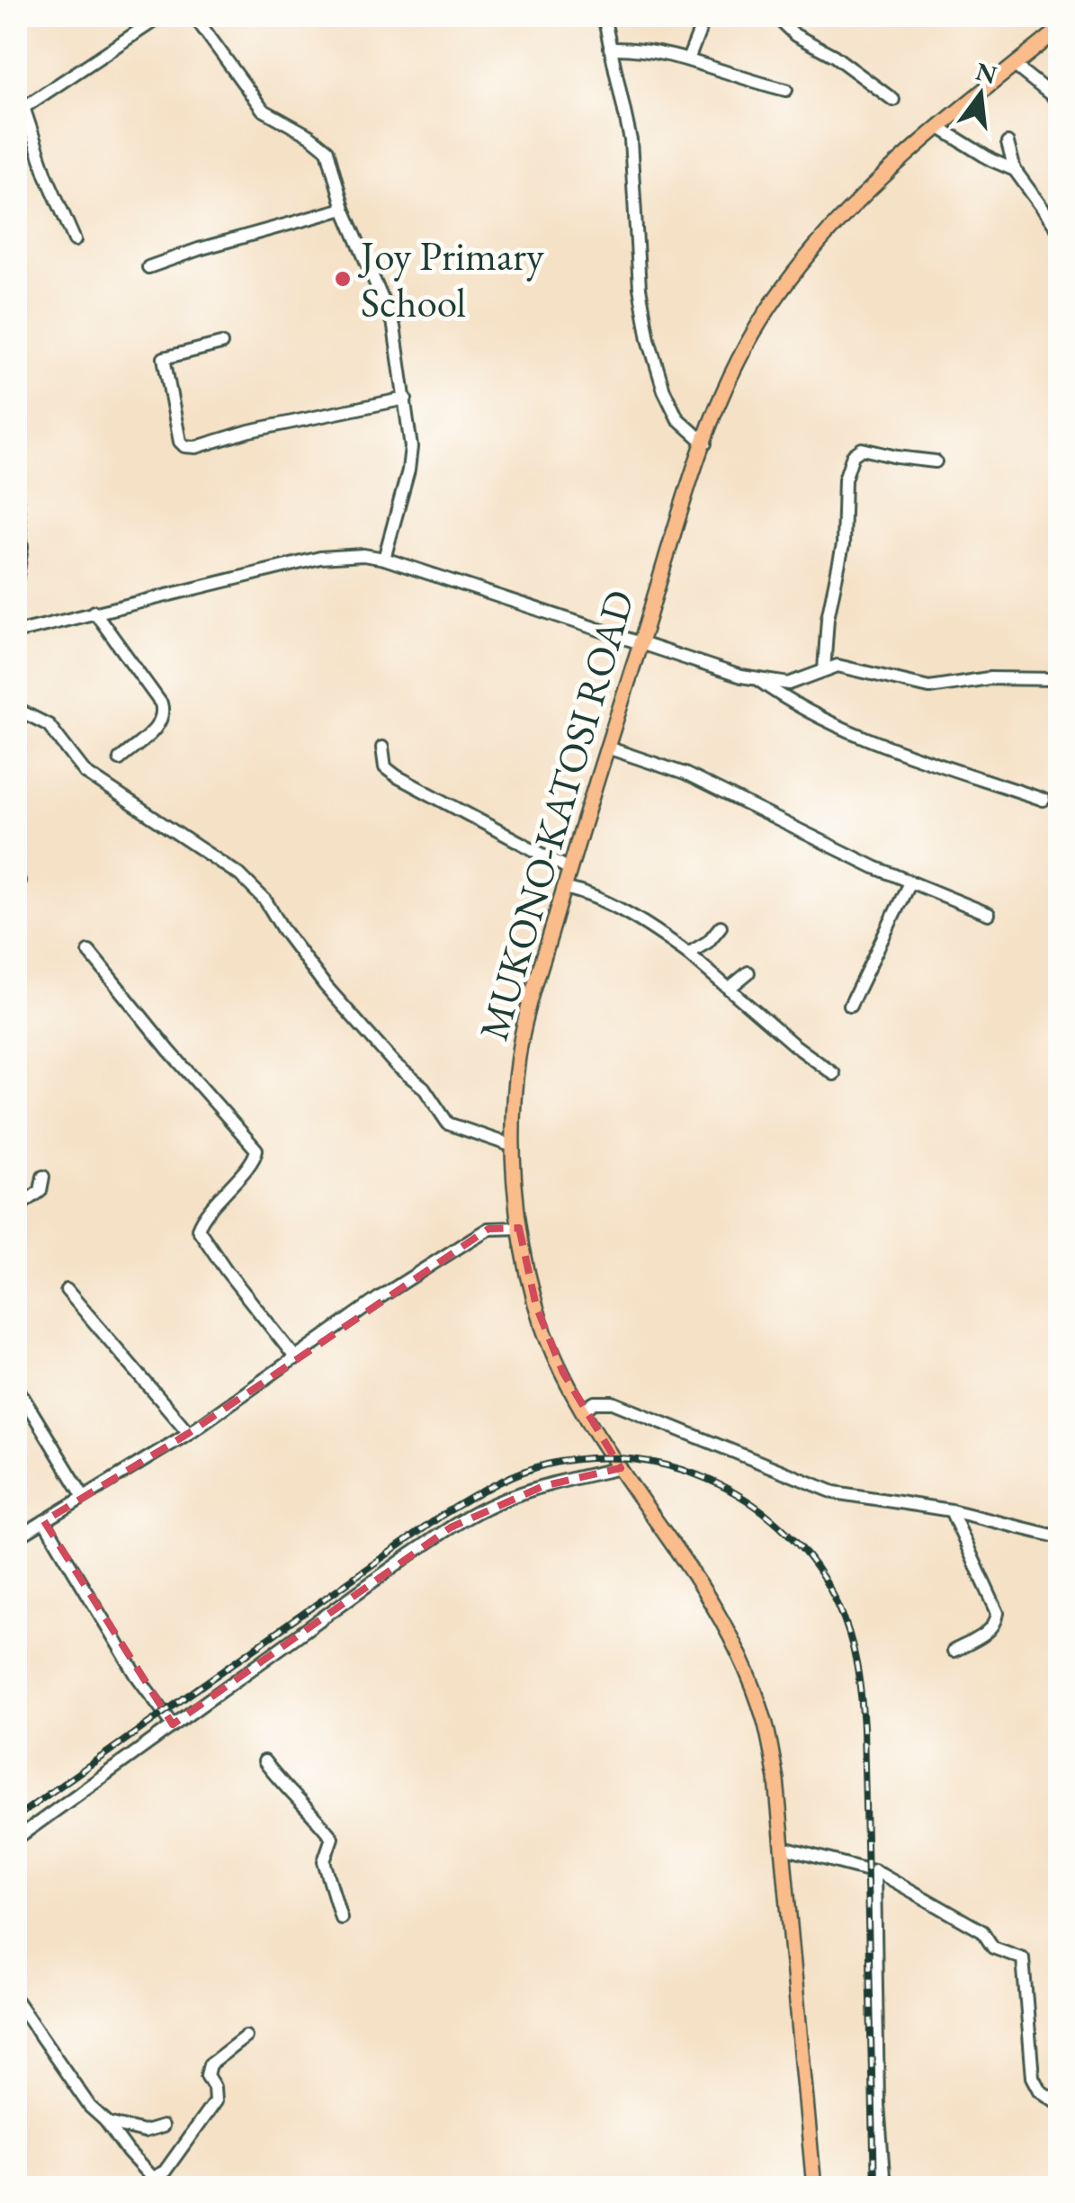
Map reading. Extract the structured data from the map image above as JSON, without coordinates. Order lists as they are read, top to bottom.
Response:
{
  "streets": {
    "main road": ["MUKONO-KATOSI ROAD"]
  },
  "places": ["Joy Primary School"],
  "north": "top"
}
